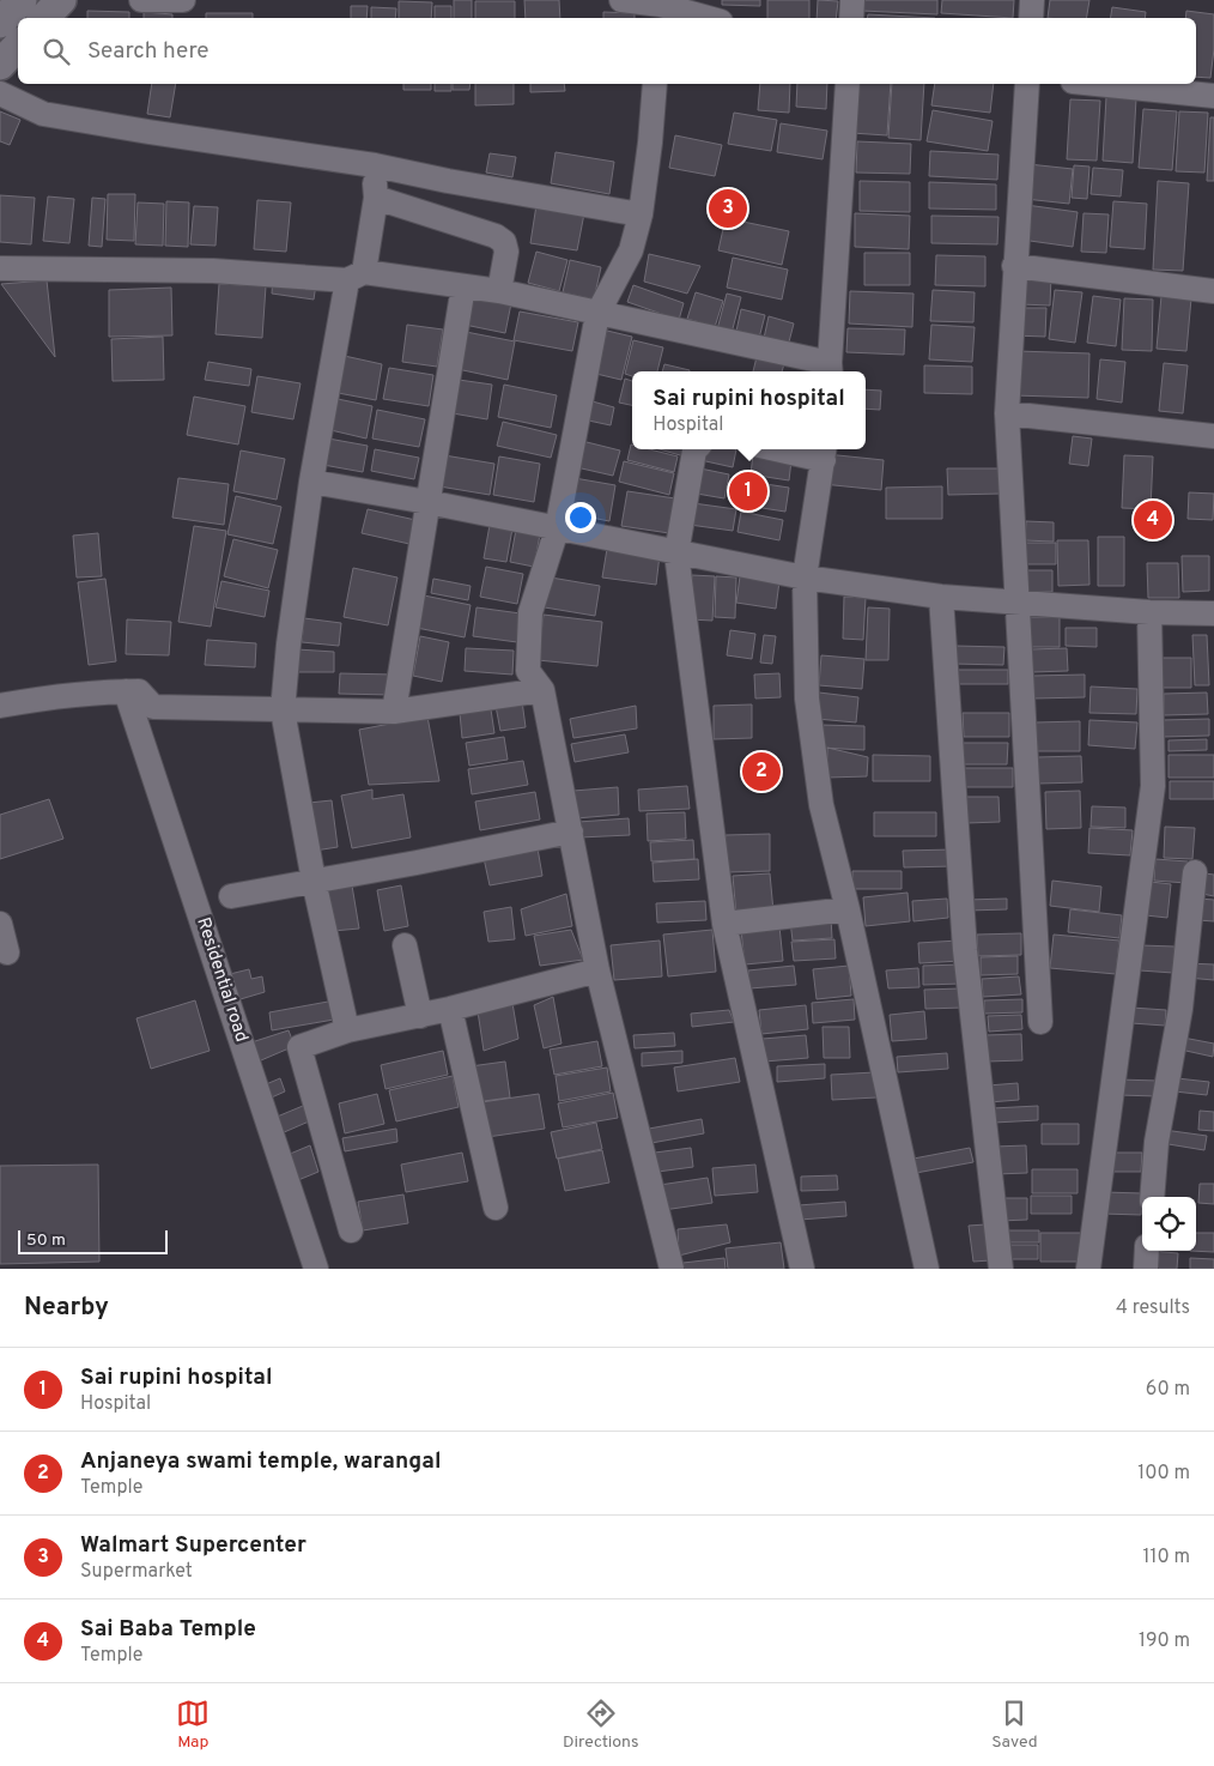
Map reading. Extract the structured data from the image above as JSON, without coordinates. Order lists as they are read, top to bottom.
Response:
{
  "streets": {
    "street": ["Residential road"]
  },
  "scale_bar": "50 m",
  "page": {
    "search": "Search here",
    "pins": [
      "3",
      "1",
      "4",
      "2"
    ],
    "popup": ["Sai rupini hospital", "Hospital"],
    "scale": "50 m",
    "heading": ["Nearby", "4 results"],
    "list": [
      {
        "mark": "1",
        "name": "Sai rupini hospital",
        "note": "Hospital",
        "value": "60 m"
      },
      {
        "mark": "2",
        "name": "Anjaneya swami temple, warangal",
        "note": "Temple",
        "value": "100 m"
      },
      {
        "mark": "3",
        "name": "Walmart Supercenter",
        "note": "Supermarket",
        "value": "110 m"
      },
      {
        "mark": "4",
        "name": "Sai Baba Temple",
        "note": "Temple",
        "value": "190 m"
      }
    ],
    "nav": ["Map", "Directions", "Saved"]
  }
}
